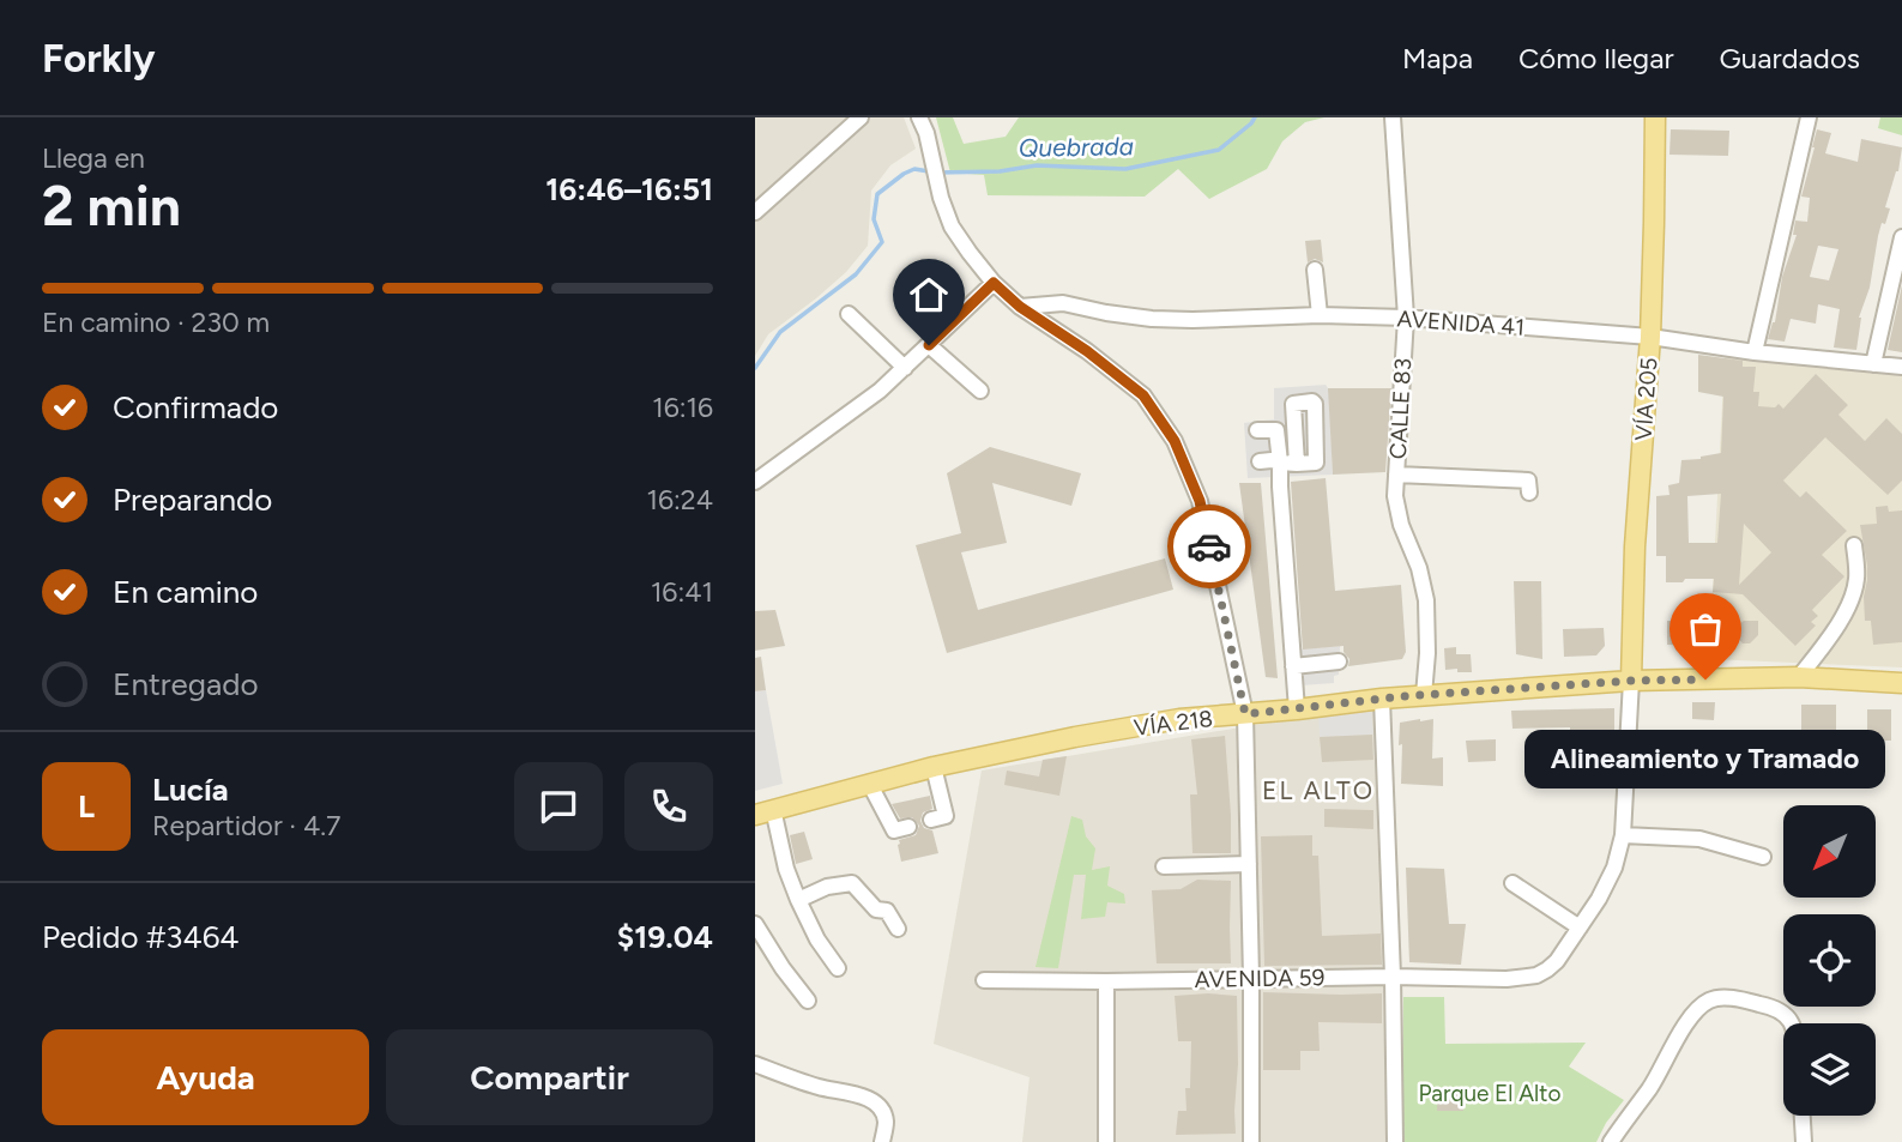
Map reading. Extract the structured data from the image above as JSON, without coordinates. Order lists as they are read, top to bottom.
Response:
{
  "streets": {
    "main road": ["VÍA 205", "VÍA 218"],
    "street": ["AVENIDA 41", "CALLE 83", "AVENIDA 59"]
  },
  "crossings": [
    ["AVENIDA 41", "VÍA 205"],
    ["AVENIDA 41", "CALLE 83"],
    ["VÍA 205", "VÍA 218"],
    ["CALLE 83", "VÍA 218"]
  ],
  "districts": ["EL ALTO"],
  "water": ["Quebrada"],
  "parks": ["Parque El Alto"],
  "places": ["Alineamiento y Tramado"],
  "north": "bottom left",
  "page": {
    "header": "Forkly",
    "nav": ["Mapa", "Cómo llegar", "Guardados"],
    "heading": ["2 min", "Llega en", "16:46–16:51"],
    "panel": [
      "Lucía",
      "Repartidor · 4.7",
      "Pedido #3464",
      "$19.04"
    ],
    "bar": "En camino · 230 m",
    "list": [
      ["Confirmado", "16:16"],
      ["Preparando", "16:24"],
      ["En camino", "16:41"],
      "Entregado"
    ],
    "bubble": "Alineamiento y Tramado",
    "round": "L",
    "buttons": ["Ayuda", "Compartir"]
  }
}
